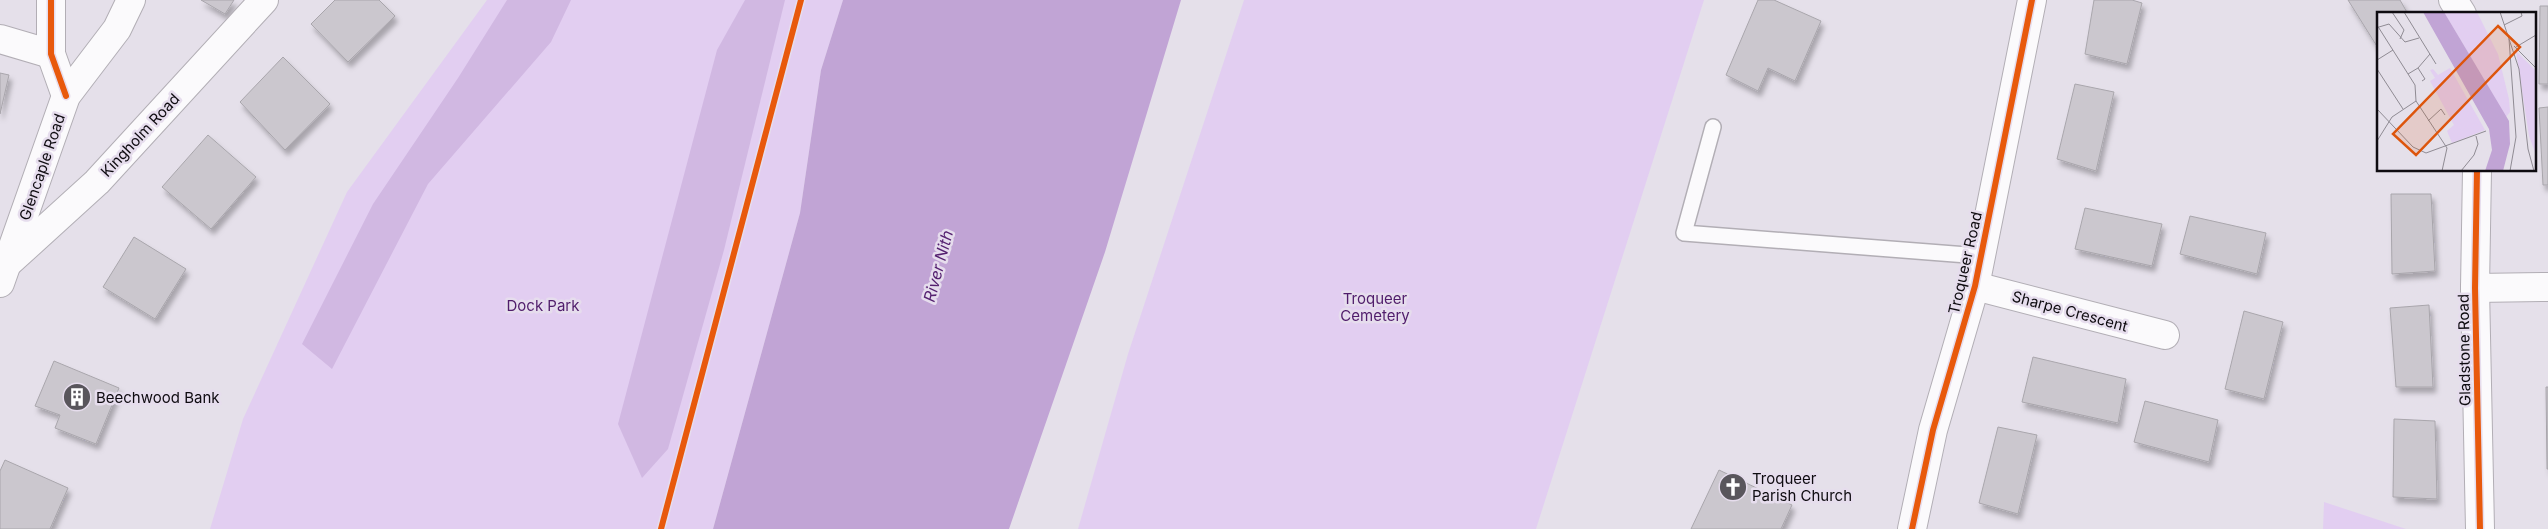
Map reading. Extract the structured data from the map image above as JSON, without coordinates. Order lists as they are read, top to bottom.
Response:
{
  "streets": {
    "street": [
      "Kingholm Road",
      "Glencaple Road",
      "Troqueer Road",
      "Sharpe Crescent",
      "Gladstone Road"
    ]
  },
  "crossings": [
    ["Kingholm Road", "Glencaple Road"],
    ["Troqueer Road", "Sharpe Crescent"]
  ],
  "water": ["River Nith"],
  "parks": ["Troqueer Cemetery", "Dock Park"],
  "places": {
    "building": ["Beechwood Bank"],
    "church": ["Troqueer Parish Church"]
  }
}
